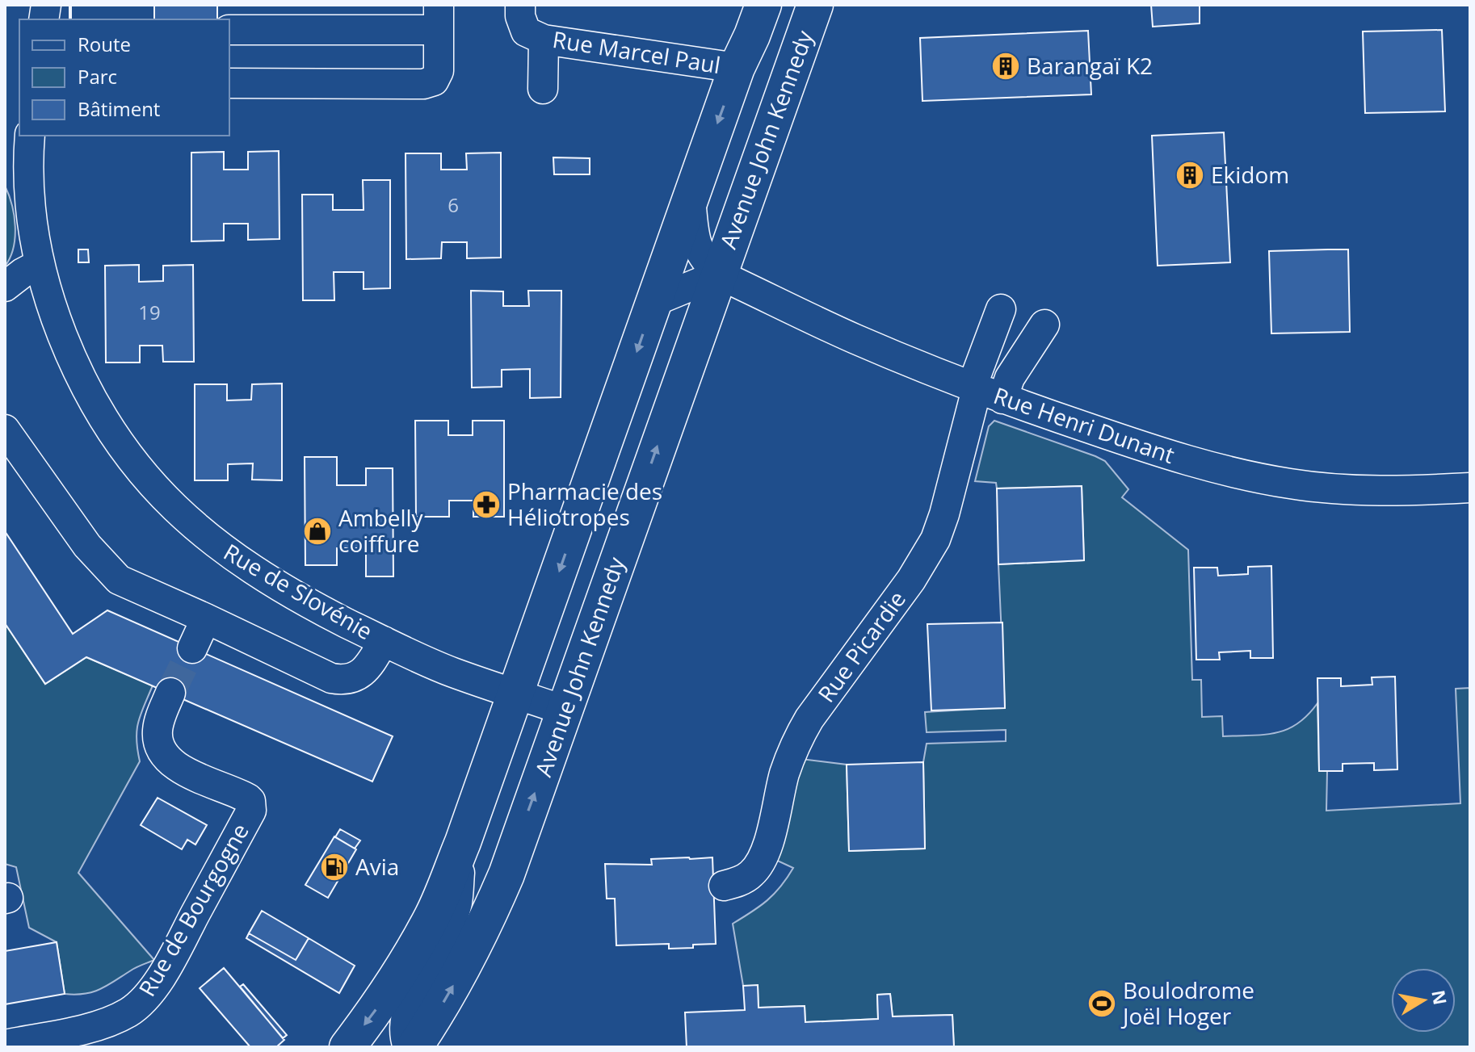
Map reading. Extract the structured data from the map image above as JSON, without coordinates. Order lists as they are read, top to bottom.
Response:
{
  "streets": {
    "main road": ["Avenue John Kennedy"],
    "street": [
      "Rue Marcel Paul",
      "Rue Henri Dunant",
      "Rue de Slovénie",
      "Rue Picardie",
      "Rue de Bourgogne"
    ]
  },
  "crossings": [
    ["Rue Marcel Paul", "Avenue John Kennedy"],
    ["Avenue John Kennedy", "Rue Henri Dunant"],
    ["Avenue John Kennedy", "Rue de Slovénie"],
    ["Rue Henri Dunant", "Rue Picardie"]
  ],
  "places": {
    "building": ["Barangaï K2", "Ekidom"],
    "pharmacy": ["Pharmacie des Héliotropes"],
    "shop": ["Ambelly coiffure"],
    "fuel station": ["Avia"],
    "sports": ["Boulodrome Joël Hoger"]
  },
  "house_numbers": ["6", "19"],
  "legend": ["Route", "Parc", "Bâtiment"],
  "north": "right"
}
